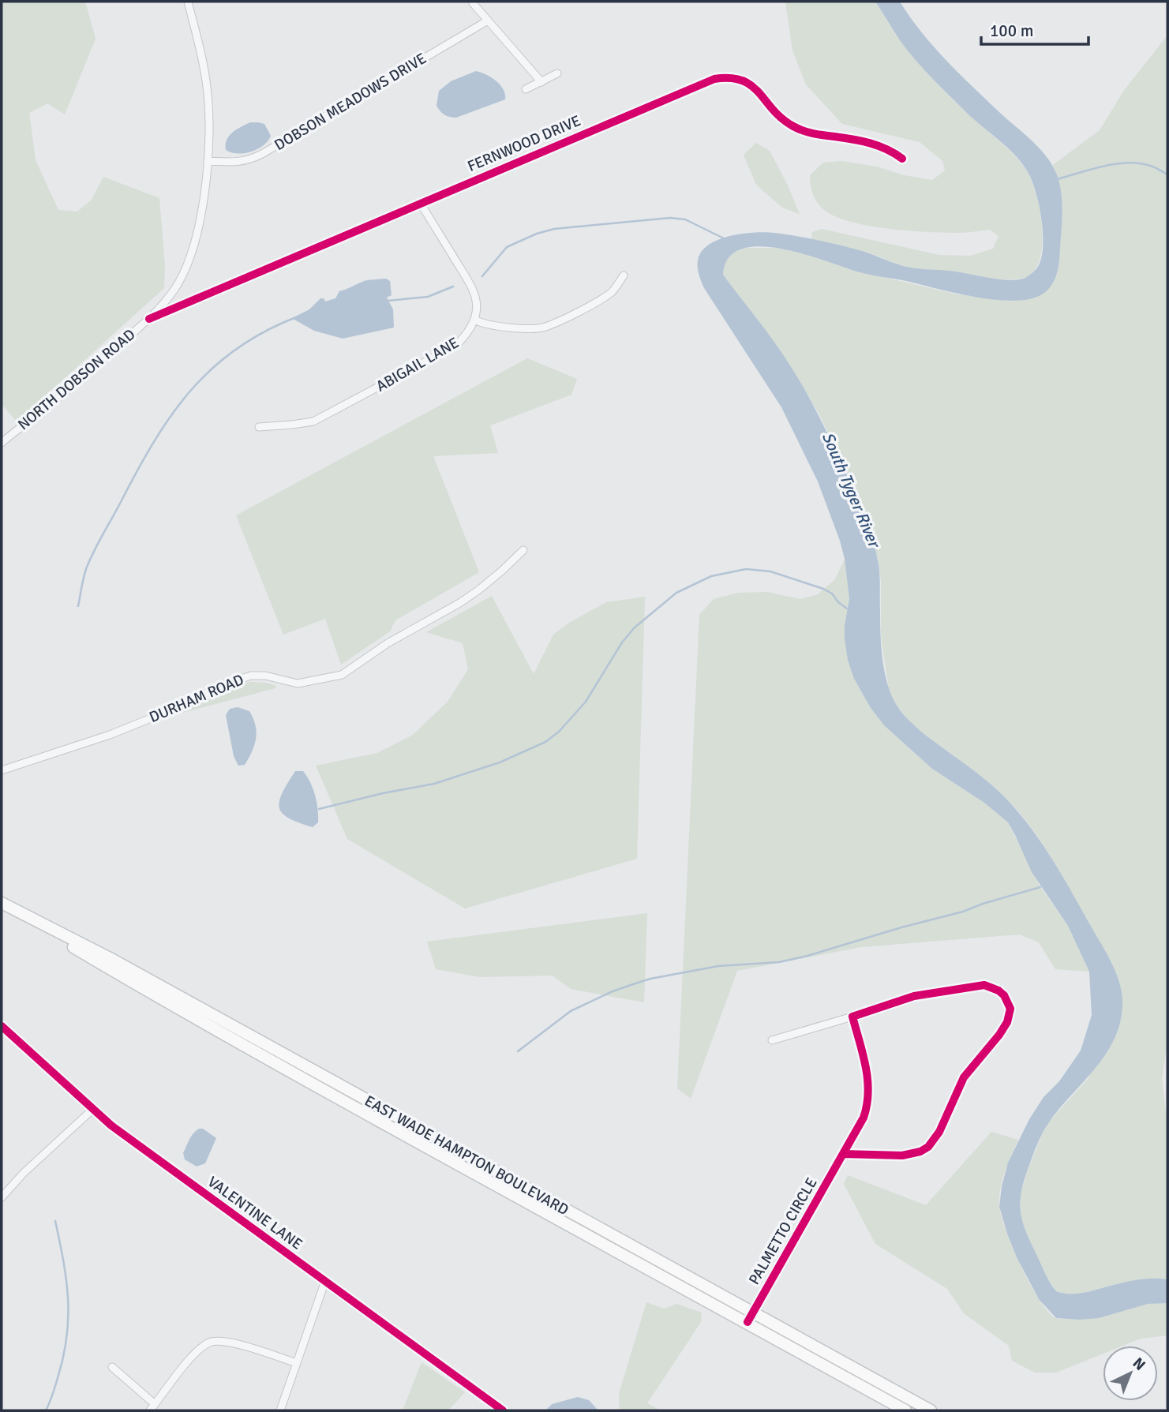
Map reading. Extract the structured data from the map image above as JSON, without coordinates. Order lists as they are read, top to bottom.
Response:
{
  "streets": {
    "main road": ["EAST WADE HAMPTON BOULEVARD"],
    "street": [
      "DOBSON MEADOWS DRIVE",
      "FERNWOOD DRIVE",
      "ABIGAIL LANE",
      "NORTH DOBSON ROAD",
      "DURHAM ROAD",
      "VALENTINE LANE",
      "PALMETTO CIRCLE"
    ]
  },
  "crossings": [
    ["DOBSON MEADOWS DRIVE", "NORTH DOBSON ROAD"],
    ["FERNWOOD DRIVE", "NORTH DOBSON ROAD"],
    ["EAST WADE HAMPTON BOULEVARD", "PALMETTO CIRCLE"]
  ],
  "water": ["South Tyger River"],
  "scale_bar": "100 m",
  "north": "top right"
}
